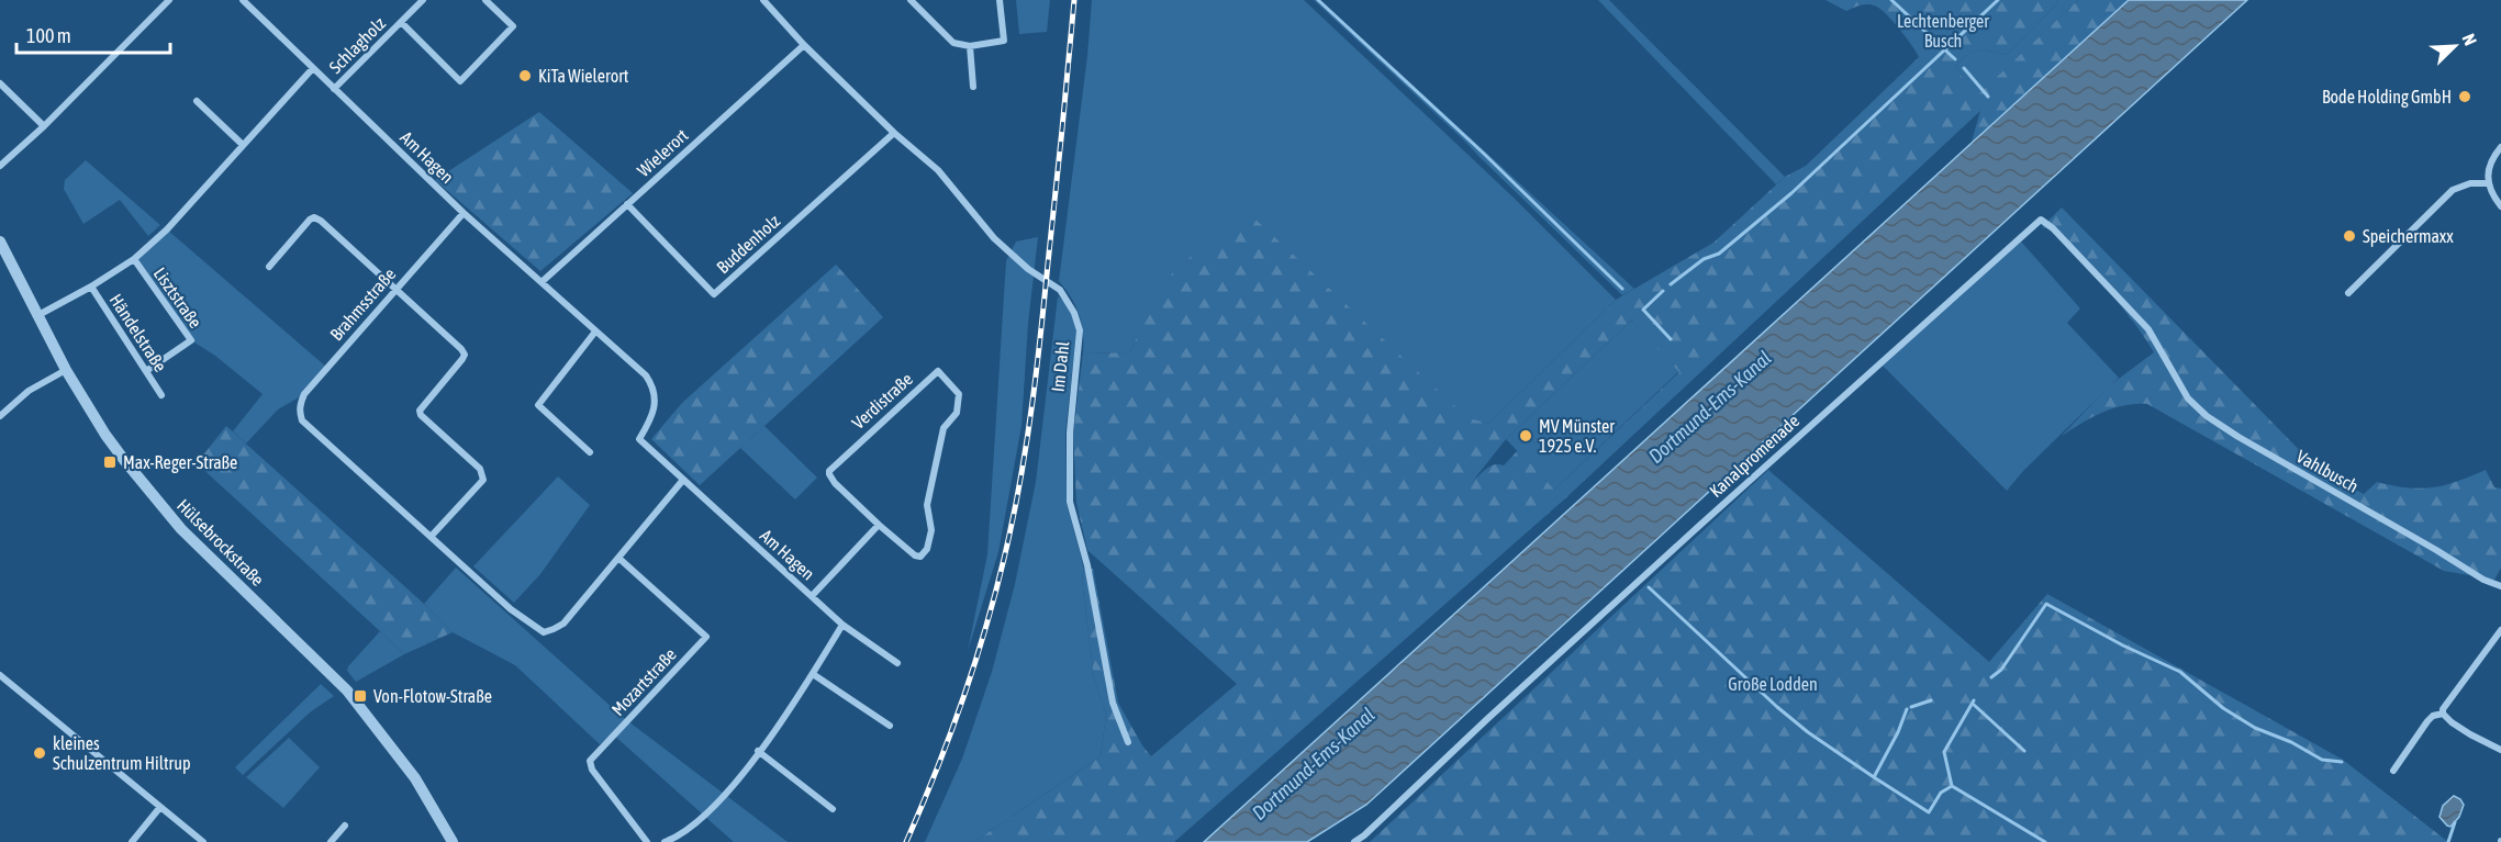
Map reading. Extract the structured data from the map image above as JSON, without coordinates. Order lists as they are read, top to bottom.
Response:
{
  "streets": {
    "street": [
      "Schlagholz",
      "Wielerort",
      "Am Hagen",
      "Buddenholz",
      "Lisztstraße",
      "Brahmsstraße",
      "Händelstraße",
      "Im Dahl",
      "Verdistraße",
      "Kanalpromenade",
      "Vahlbusch",
      "Hülsebrockstraße",
      "Mozartstraße"
    ]
  },
  "crossings": [
    ["Schlagholz", "Am Hagen"],
    ["Wielerort", "Am Hagen"],
    ["Wielerort", "Buddenholz"],
    ["Wielerort", "Im Dahl"],
    ["Am Hagen", "Brahmsstraße"],
    ["Buddenholz", "Im Dahl"],
    ["Lisztstraße", "Händelstraße"],
    ["Kanalpromenade", "Vahlbusch"]
  ],
  "water": ["Dortmund-Ems-Kanal"],
  "parks": ["Lechtenberger Busch", "Große Lodden"],
  "places": {
    "other": [
      "KiTa Wielerort",
      "Bode Holding GmbH",
      "Speichermaxx",
      "MV Münster 1925 e.V.",
      "kleines Schulzentrum Hiltrup"
    ],
    "transit": ["Max-Reger-Straße", "Von-Flotow-Straße"]
  },
  "scale_bar": "100 m",
  "north": "top right"
}
